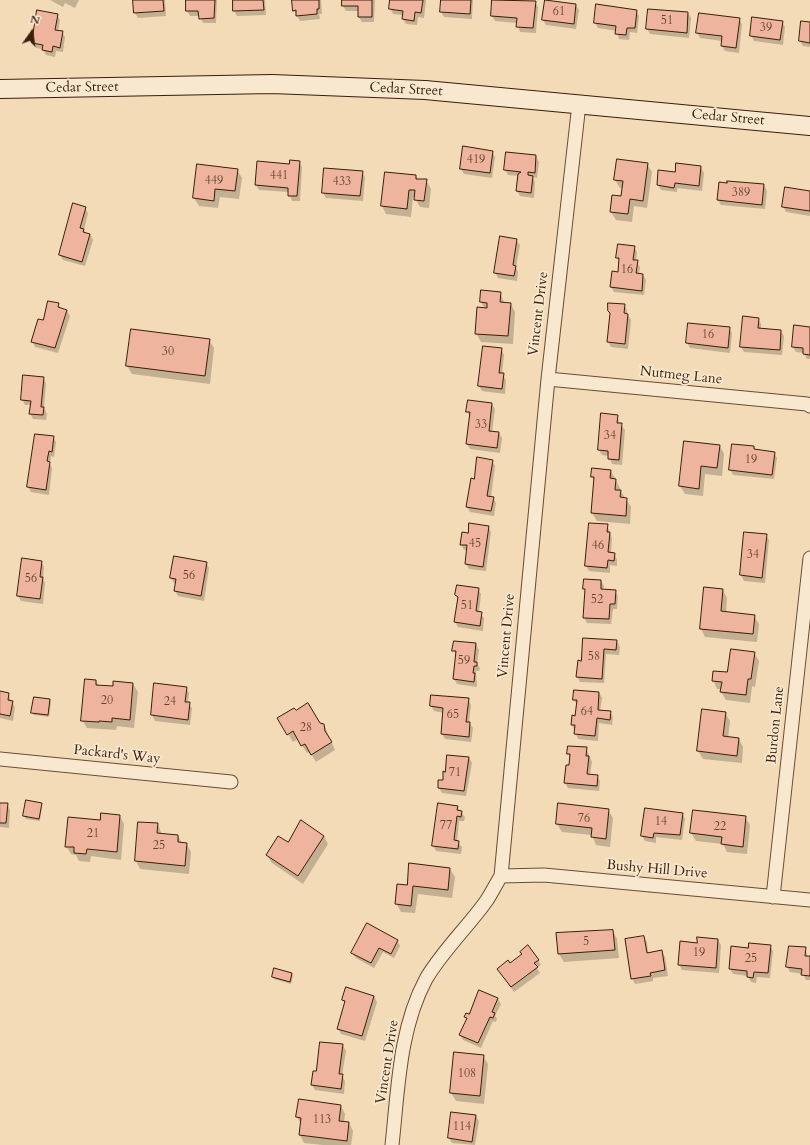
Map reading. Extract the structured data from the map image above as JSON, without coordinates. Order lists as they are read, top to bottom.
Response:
{
  "streets": {
    "main road": ["Cedar Street"],
    "street": [
      "Vincent Drive",
      "Nutmeg Lane",
      "Burdon Lane",
      "Packard's Way",
      "Bushy Hill Drive"
    ]
  },
  "crossings": [
    ["Cedar Street", "Vincent Drive"],
    ["Vincent Drive", "Nutmeg Lane"],
    ["Vincent Drive", "Bushy Hill Drive"],
    ["Burdon Lane", "Bushy Hill Drive"]
  ],
  "house_numbers": [
    "61",
    "51",
    "39",
    "419",
    "441",
    "449",
    "433",
    "389",
    "16",
    "16",
    "30",
    "33",
    "34",
    "19",
    "45",
    "46",
    "34",
    "56",
    "56",
    "52",
    "51",
    "58",
    "59",
    "20",
    "24",
    "64",
    "65",
    "28",
    "71",
    "76",
    "14",
    "77",
    "22",
    "21",
    "25",
    "5",
    "19",
    "25",
    "108",
    "113",
    "114"
  ],
  "north": "top"
}
